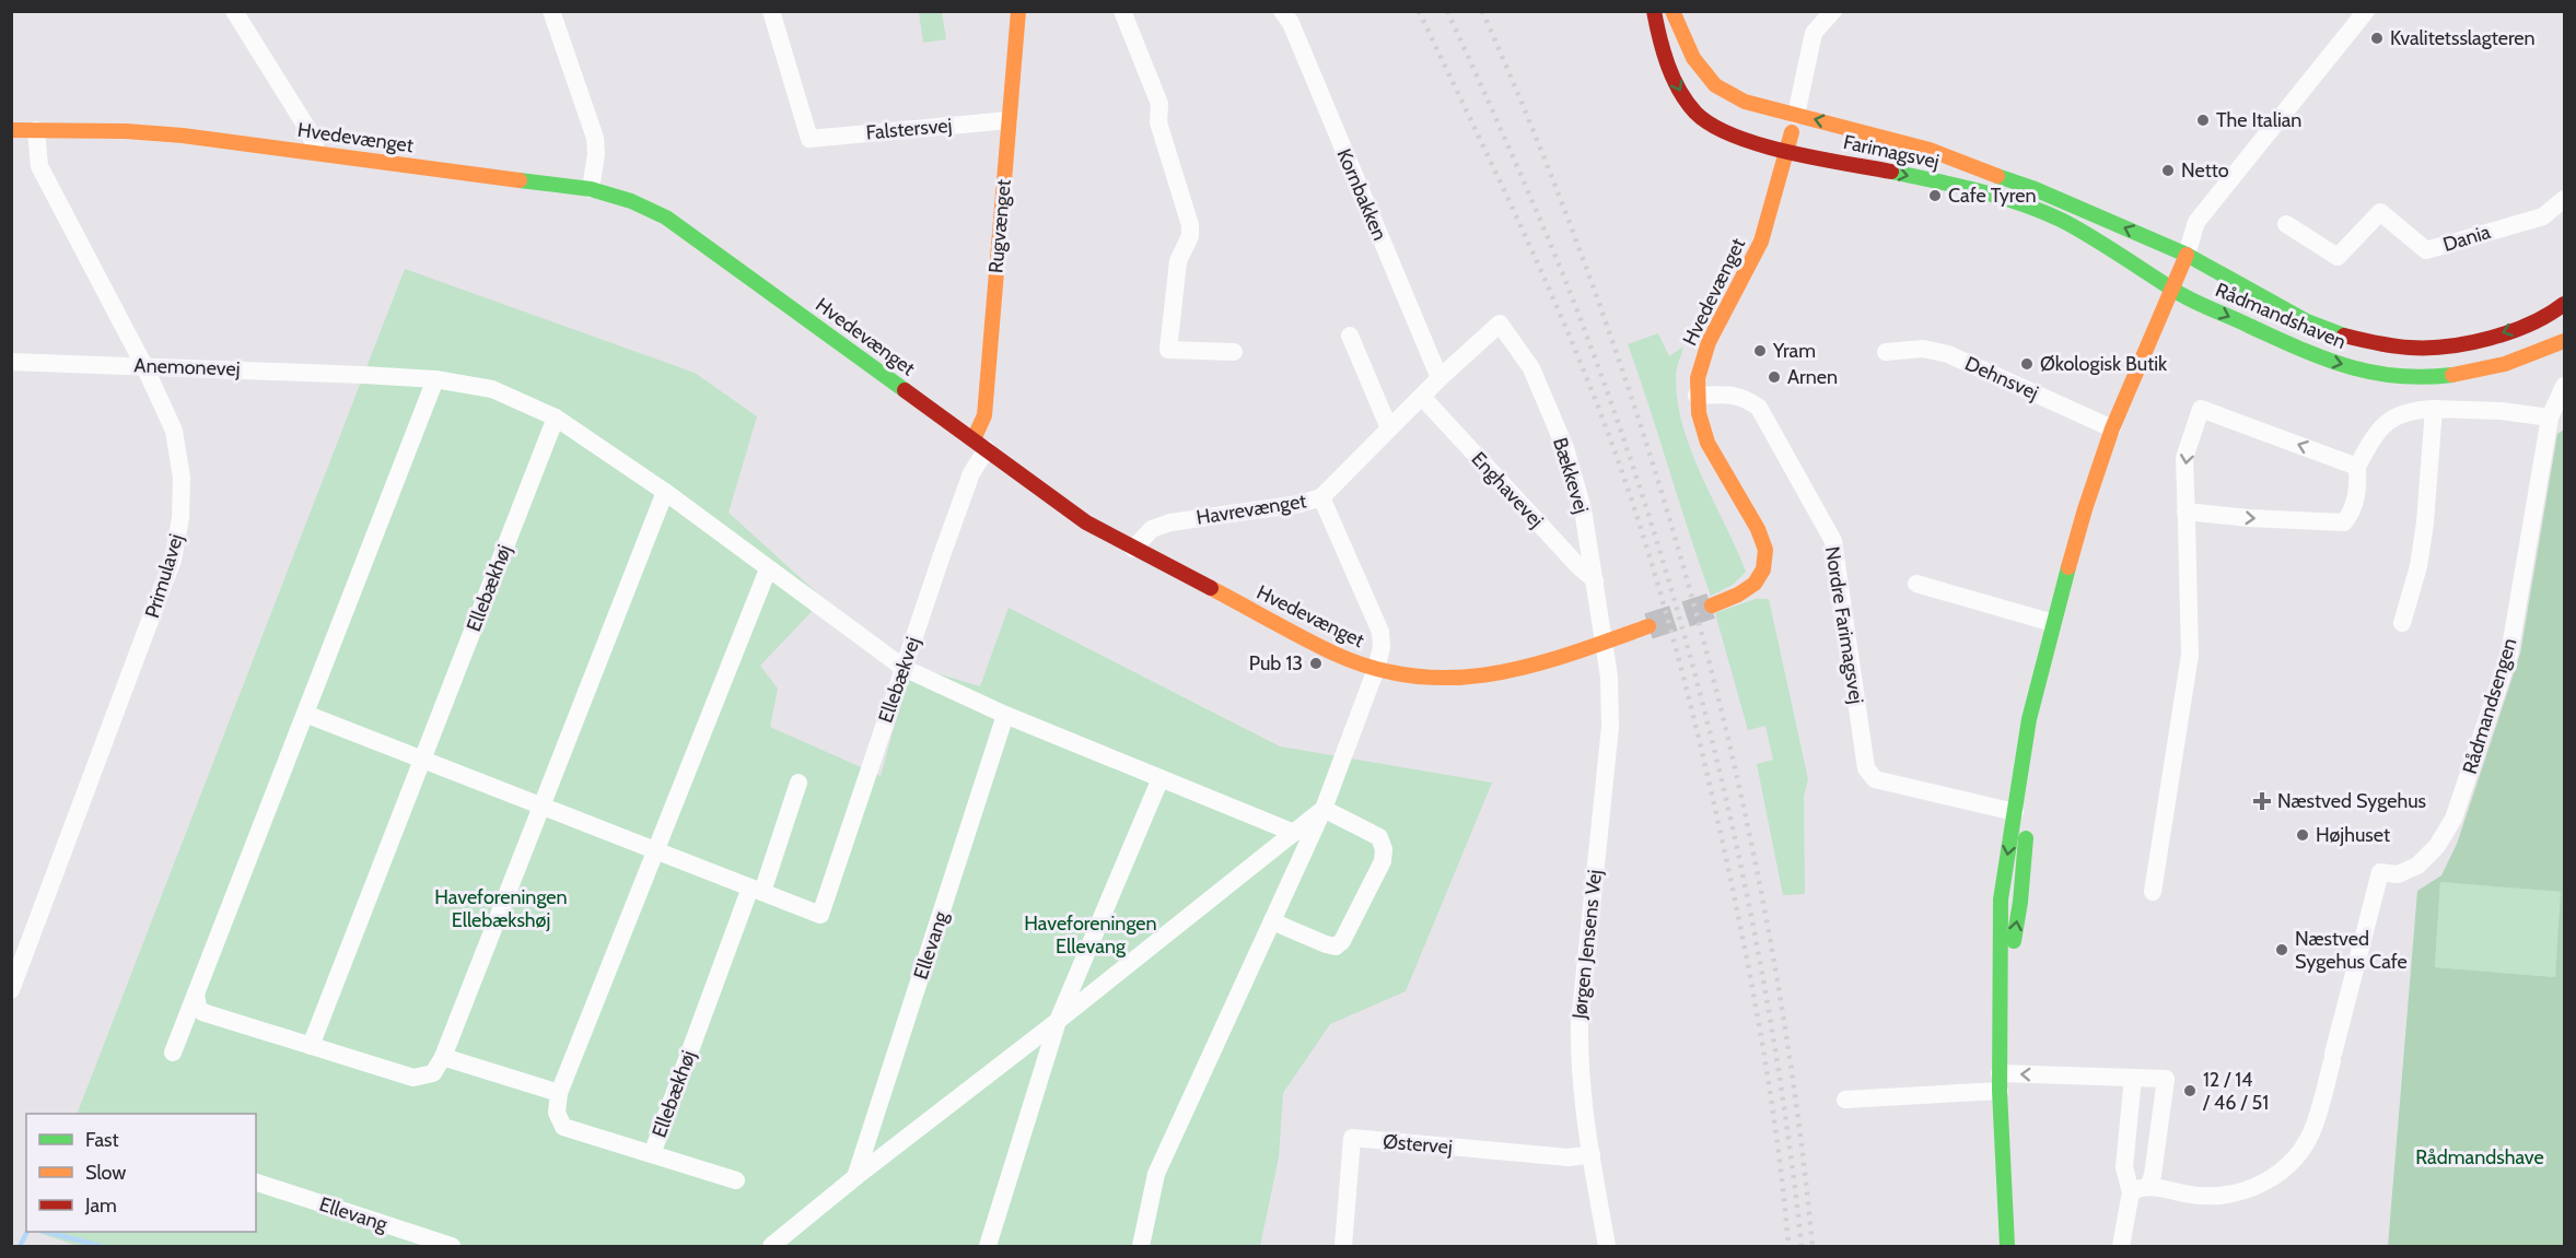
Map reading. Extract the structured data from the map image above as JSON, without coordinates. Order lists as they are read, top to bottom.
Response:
{
  "streets": {
    "street": [
      "Falstersvej",
      "Hvedevænget",
      "Farimagsvej",
      "Kornbakken",
      "Rugvænget",
      "Dania",
      "Rådmandshaven",
      "Anemonevej",
      "Dehnsvej",
      "Bækkevej",
      "Enghavevej",
      "Havrevænget",
      "Primulavej",
      "Ellebækhøj",
      "Nordre Farimagsvej",
      "Ellebækvej",
      "Rådmandsengen",
      "Jørgen Jensens Vej",
      "Ellevang",
      "Østervej"
    ]
  },
  "crossings": [
    ["Falstersvej", "Rugvænget"],
    ["Hvedevænget", "Farimagsvej"],
    ["Hvedevænget", "Rugvænget"],
    ["Hvedevænget", "Bækkevej"],
    ["Hvedevænget", "Havrevænget"],
    ["Hvedevænget", "Primulavej"],
    ["Hvedevænget", "Nordre Farimagsvej"],
    ["Hvedevænget", "Ellebækvej"],
    ["Hvedevænget", "Jørgen Jensens Vej"],
    ["Farimagsvej", "Rådmandshaven"],
    ["Kornbakken", "Havrevænget"],
    ["Rugvænget", "Ellebækvej"],
    ["Anemonevej", "Primulavej"],
    ["Bækkevej", "Enghavevej"],
    ["Bækkevej", "Havrevænget"],
    ["Bækkevej", "Jørgen Jensens Vej"],
    ["Enghavevej", "Havrevænget"],
    ["Ellebækhøj", "Ellebækvej"],
    ["Jørgen Jensens Vej", "Østervej"]
  ],
  "parks": ["Haveforeningen Ellebækshøj", "Haveforeningen Ellevang", "Rådmandshave"],
  "places": {
    "other": [
      "Kvalitetsslagteren",
      "The Italian",
      "Netto",
      "Cafe Tyren",
      "Yram",
      "Økologisk Butik",
      "Arnen",
      "Pub 13",
      "Højhuset",
      "Næstved Sygehus Cafe",
      "12 / 14 / 46 / 51"
    ],
    "health": ["Næstved Sygehus"]
  },
  "legend": ["Fast", "Slow", "Jam"]
}
